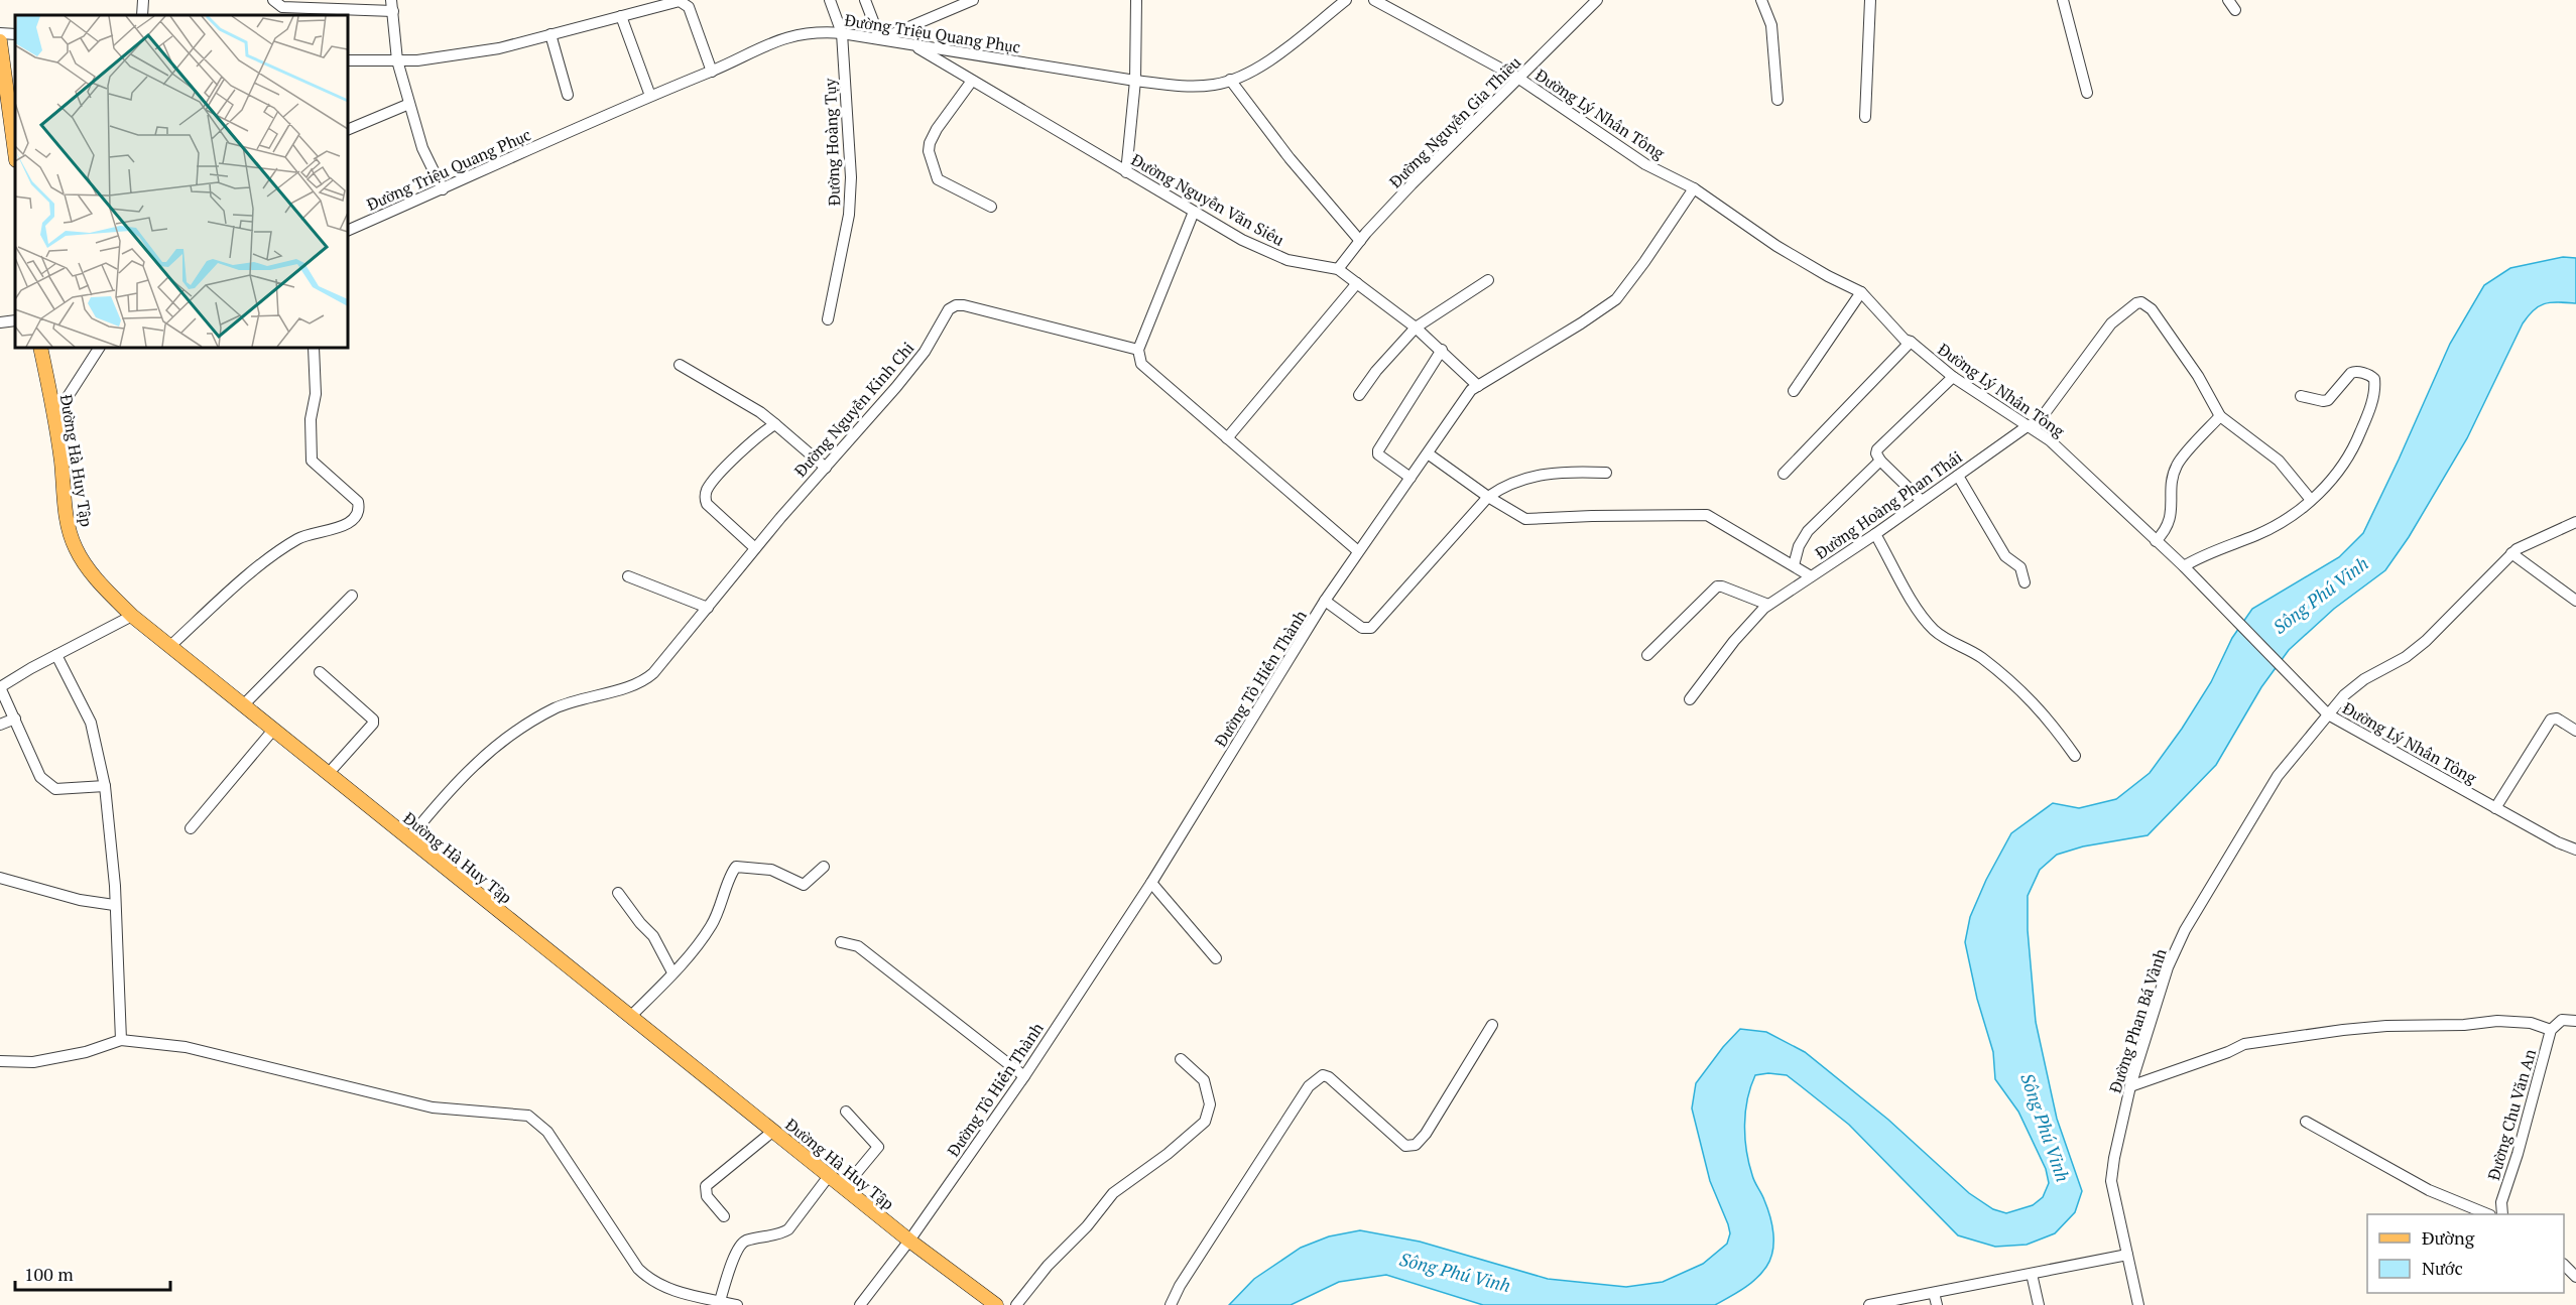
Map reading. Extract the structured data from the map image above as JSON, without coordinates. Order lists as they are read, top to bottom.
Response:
{
  "streets": {
    "main road": ["Đường Hà Huy Tập"],
    "street": [
      "Đường Triệu Quang Phục",
      "Đường Lý Nhân Tông",
      "Đường Nguyễn Gia Thiều",
      "Đường Hoàng Tụy",
      "Đường Nguyễn Văn Siêu",
      "Đường Nguyễn Kinh Chi",
      "Đường Hoàng Phan Thái",
      "Đường Tô Hiến Thành",
      "Đường Phan Bá Vành",
      "Đường Chu Văn An"
    ]
  },
  "crossings": [
    ["Đường Triệu Quang Phục", "Đường Hoàng Tụy"],
    ["Đường Triệu Quang Phục", "Đường Nguyễn Văn Siêu"],
    ["Đường Lý Nhân Tông", "Đường Nguyễn Gia Thiều"],
    ["Đường Lý Nhân Tông", "Đường Hoàng Phan Thái"],
    ["Đường Lý Nhân Tông", "Đường Tô Hiến Thành"],
    ["Đường Lý Nhân Tông", "Đường Phan Bá Vành"],
    ["Đường Nguyễn Gia Thiều", "Đường Nguyễn Văn Siêu"],
    ["Đường Nguyễn Văn Siêu", "Đường Tô Hiến Thành"],
    ["Đường Nguyễn Kinh Chi", "Đường Hà Huy Tập"],
    ["Đường Hà Huy Tập", "Đường Tô Hiến Thành"],
    ["Đường Hoàng Phan Thái", "Đường Tô Hiến Thành"]
  ],
  "water": ["Sông Phú Vinh"],
  "legend": ["Đường", "Nước"],
  "scale_bar": "100 m"
}
